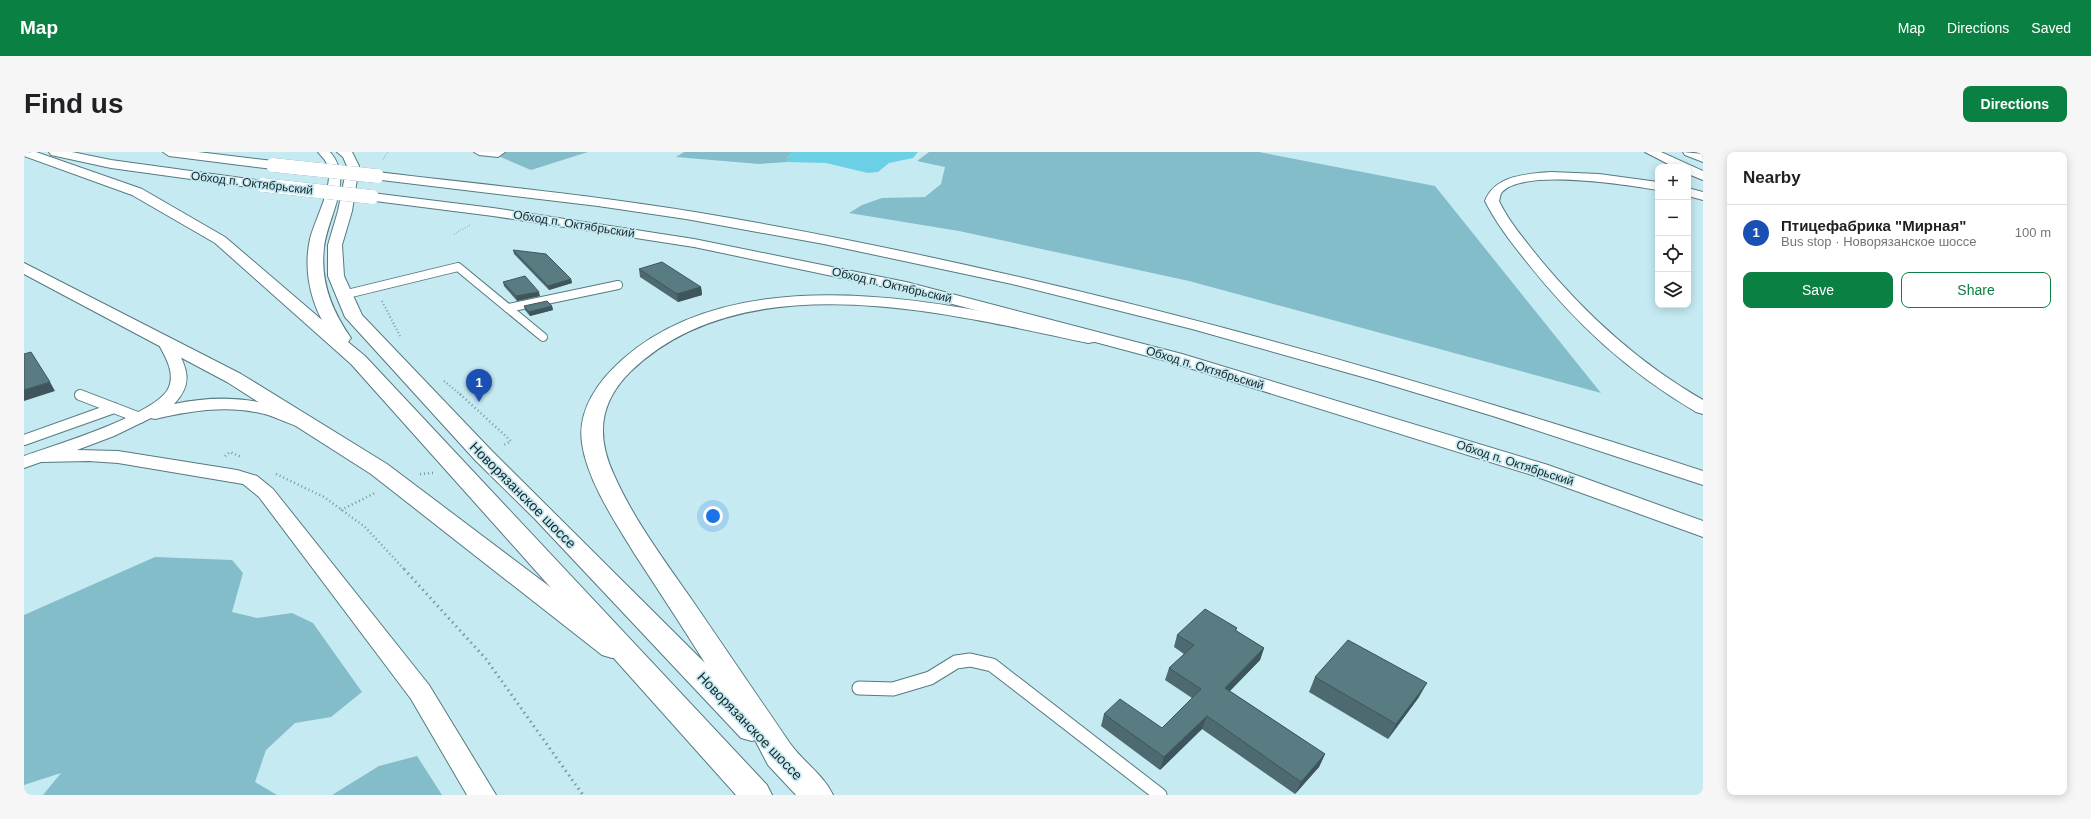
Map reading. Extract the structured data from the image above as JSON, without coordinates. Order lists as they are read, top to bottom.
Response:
{
  "streets": {
    "main road": ["Обход п. Октябрьский", "Новорязанское шоссе"]
  },
  "page": {
    "header": "Map",
    "nav": ["Map", "Directions", "Saved"],
    "buttons": [
      "Directions",
      ["Save", "Share"]
    ],
    "title": "Find us",
    "heading": "Nearby",
    "map_buttons": ["+", "−"],
    "list": [
      {
        "mark": "1",
        "name": "Птицефабрика \"Мирная\"",
        "note": "Bus stop · Новорязанское шоссе",
        "value": "100 m"
      }
    ],
    "pins": "1"
  }
}
